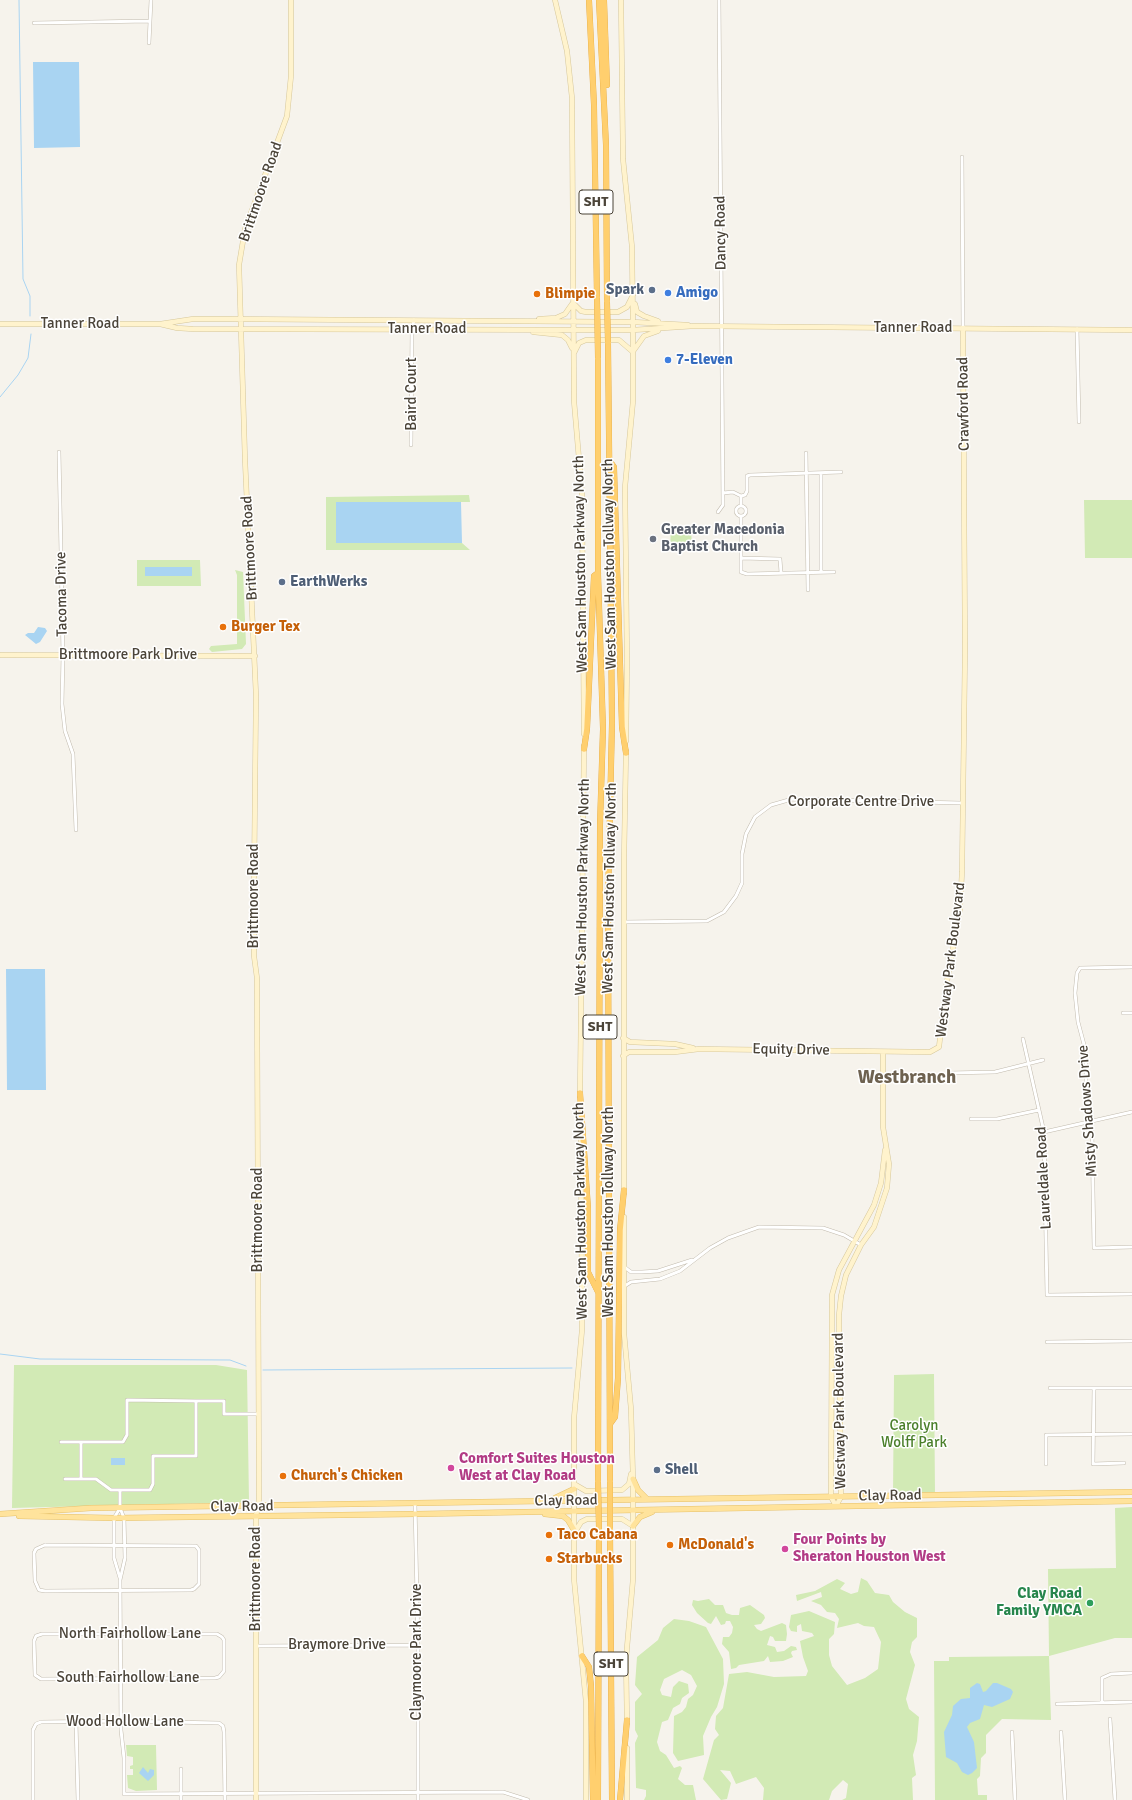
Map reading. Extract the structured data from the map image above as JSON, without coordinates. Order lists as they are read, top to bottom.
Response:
{
  "streets": {
    "highway": ["SHT", "West Sam Houston Tollway North"],
    "main road": [
      "Brittmoore Road",
      "Tanner Road",
      "Crawford Road",
      "West Sam Houston Parkway North",
      "Brittmoore Park Drive",
      "Westway Park Boulevard",
      "Equity Drive",
      "Clay Road"
    ],
    "street": [
      "Dancy Road",
      "Baird Court",
      "Tacoma Drive",
      "Corporate Centre Drive",
      "Misty Shadows Drive",
      "Laureldale Road",
      "North Fairhollow Lane",
      "Braymore Drive",
      "Claymoore Park Drive",
      "South Fairhollow Lane",
      "Wood Hollow Lane"
    ]
  },
  "crossings": [
    ["Brittmoore Road", "Tanner Road"],
    ["Brittmoore Road", "Brittmoore Park Drive"],
    ["Brittmoore Road", "Clay Road"],
    ["Brittmoore Road", "Braymore Drive"],
    ["SHT", "West Sam Houston Tollway North"],
    ["Dancy Road", "Tanner Road"],
    ["Tanner Road", "Baird Court"],
    ["Tanner Road", "Crawford Road"],
    ["Tanner Road", "West Sam Houston Parkway North"],
    ["Crawford Road", "Westway Park Boulevard"],
    ["West Sam Houston Parkway North", "Clay Road"],
    ["Tacoma Drive", "Brittmoore Park Drive"],
    ["Corporate Centre Drive", "Westway Park Boulevard"],
    ["Westway Park Boulevard", "Equity Drive"],
    ["Westway Park Boulevard", "Clay Road"],
    ["Clay Road", "Claymoore Park Drive"],
    ["North Fairhollow Lane", "South Fairhollow Lane"],
    ["Braymore Drive", "Claymoore Park Drive"]
  ],
  "districts": ["Westbranch"],
  "parks": ["Carolyn Wolff Park"],
  "places": [
    "Spark",
    "Amigo",
    "Blimpie",
    "7-Eleven",
    "Greater Macedonia Baptist Church",
    "EarthWerks",
    "Burger Tex",
    "Comfort Suites Houston West at Clay Road",
    "Shell",
    "Church's Chicken",
    "Taco Cabana",
    "McDonald's",
    "Four Points by Sheraton Houston West",
    "Starbucks",
    "Clay Road Family YMCA"
  ]
}
